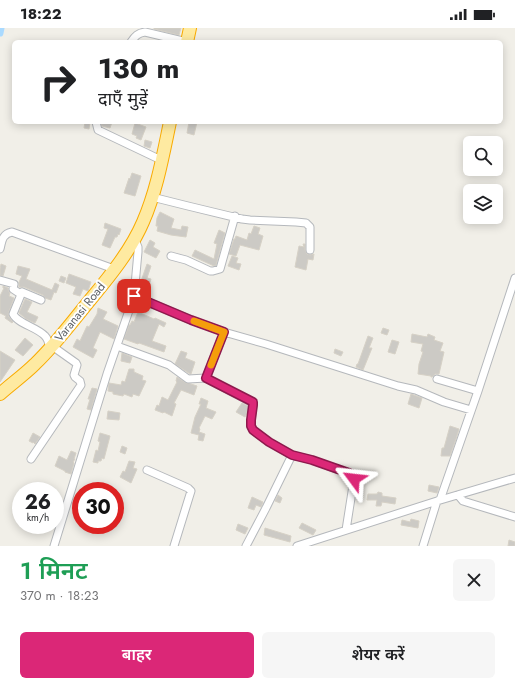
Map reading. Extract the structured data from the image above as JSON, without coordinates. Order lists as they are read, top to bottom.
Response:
{
  "streets": {
    "highway": ["Varanasi Road"]
  },
  "page": {
    "status": "18:22",
    "turn": ["130 m", "दाएँ मुड़ें"],
    "speed": "26 km/h",
    "limit": "30",
    "heading": ["1 मिनट", "370 m · 18:23"],
    "buttons": ["बाहर", "शेयर करें"]
  }
}
